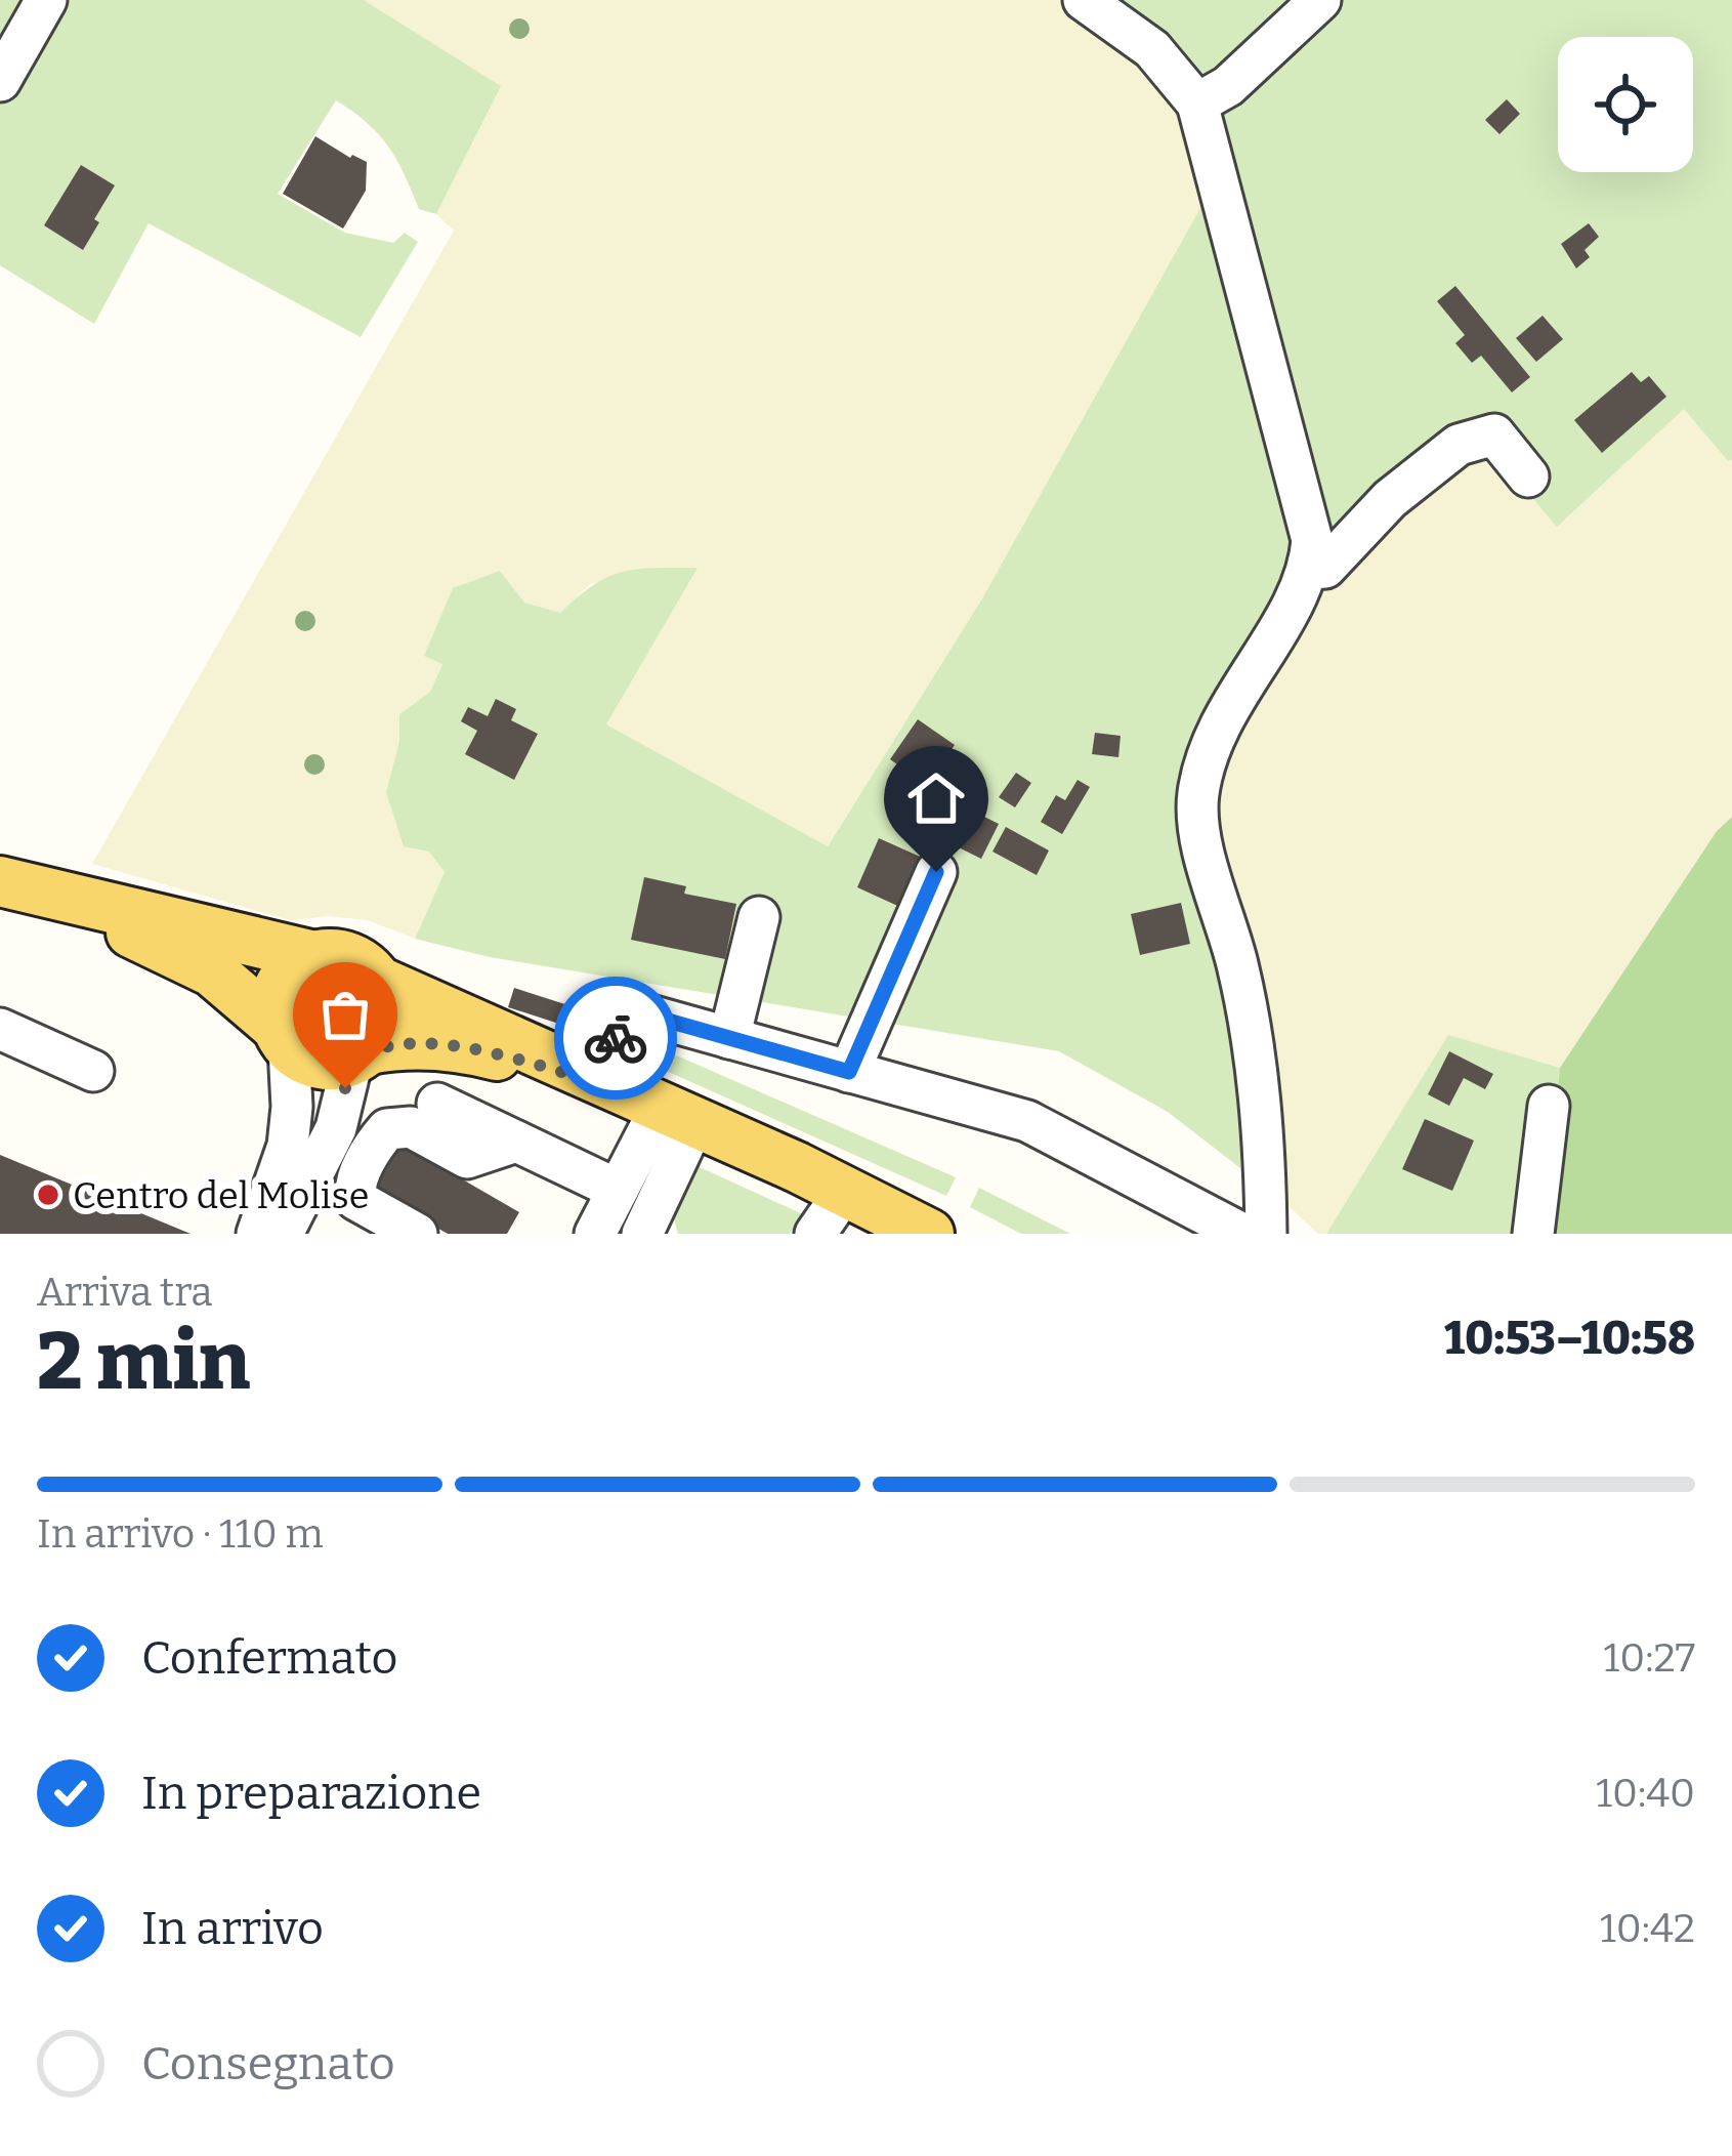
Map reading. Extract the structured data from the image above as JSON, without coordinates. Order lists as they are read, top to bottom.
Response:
{
  "places": ["Centro del Molise"],
  "page": {
    "heading": ["2 min", "Arriva tra", "10:53–10:58"],
    "bar": "In arrivo · 110 m",
    "list": [
      ["Confermato", "10:27"],
      ["In preparazione", "10:40"],
      ["In arrivo", "10:42"],
      "Consegnato"
    ]
  }
}
